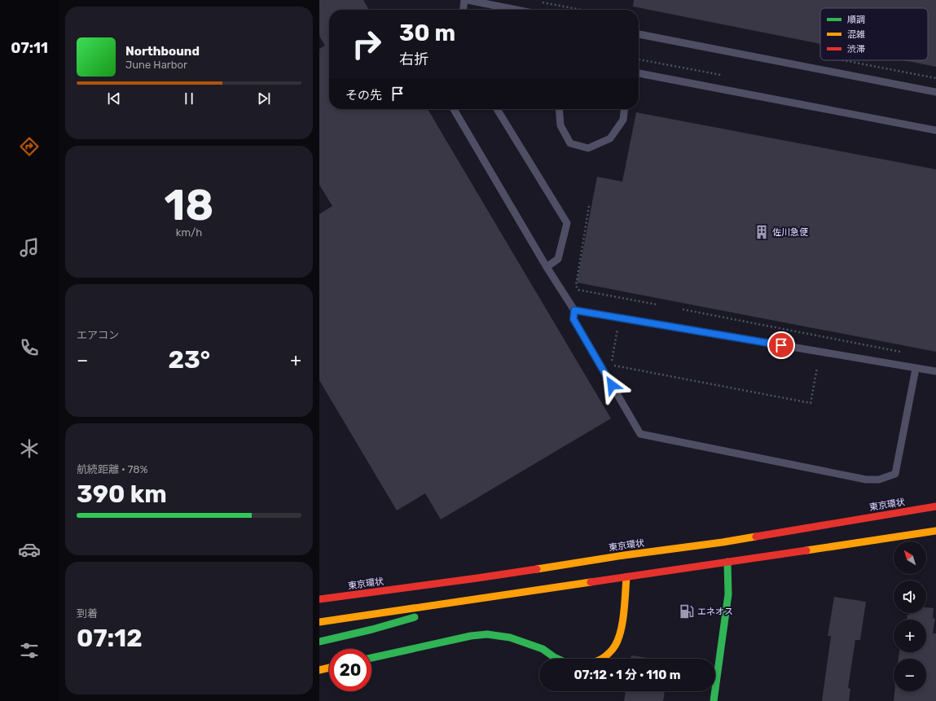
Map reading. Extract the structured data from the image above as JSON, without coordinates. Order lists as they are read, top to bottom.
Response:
{
  "streets": {
    "main road": ["東京環状"]
  },
  "places": {
    "building": ["佐川急便"],
    "fuel station": ["エネオス"]
  },
  "legend": ["順調", "混雑", "渋滞"],
  "north": "top left",
  "page": {
    "tabs": "07:11",
    "turn": ["30 m", "右折"],
    "song": ["Northbound", "June Harbor"],
    "then": "その先",
    "tile": [
      ["18", "km/h"],
      "エアコン",
      ["航続距離 · 78%", "390 km"],
      ["到着", "07:12"]
    ],
    "heat": ["−", "23°", "+"],
    "map_buttons": ["+", "−"],
    "limit": "20",
    "trip": "07:12 · 1 分 · 110 m"
  }
}
